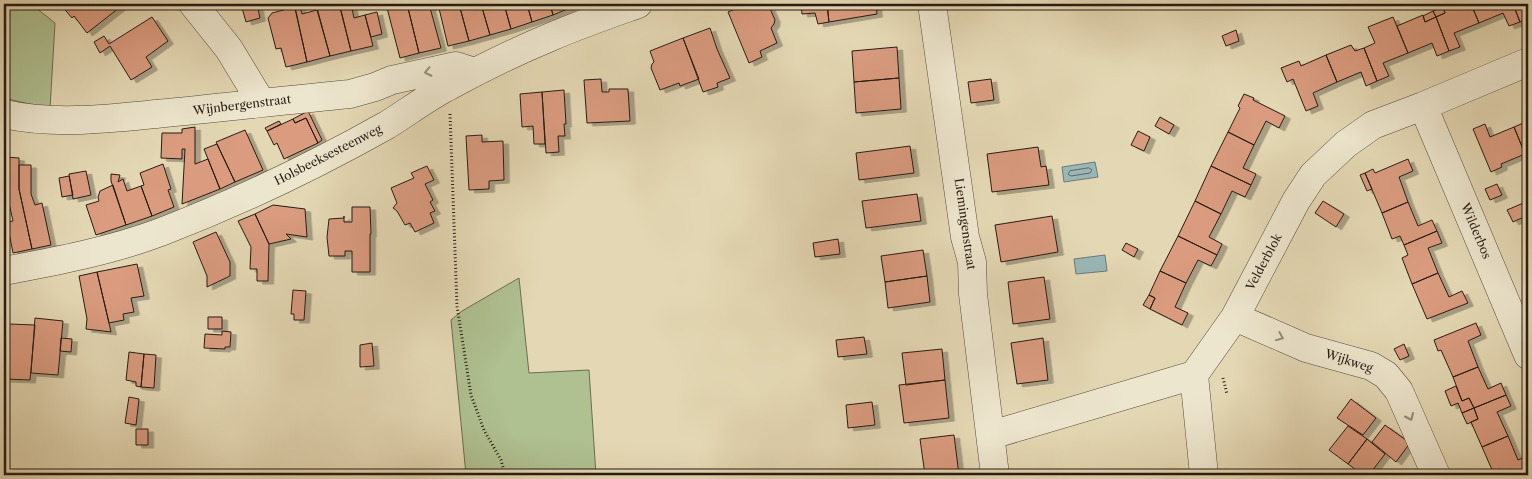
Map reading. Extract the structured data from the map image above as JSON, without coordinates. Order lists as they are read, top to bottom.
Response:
{
  "streets": {
    "street": [
      "Wijnbergenstraat",
      "Holsbeeksesteenweg",
      "Liemingenstraat",
      "Wilderbos",
      "Velderblok",
      "Wijkweg"
    ]
  },
  "crossings": [
    ["Wijnbergenstraat", "Holsbeeksesteenweg"],
    ["Wilderbos", "Velderblok"],
    ["Velderblok", "Wijkweg"]
  ],
  "one_way": ["Wijkweg"]
}
